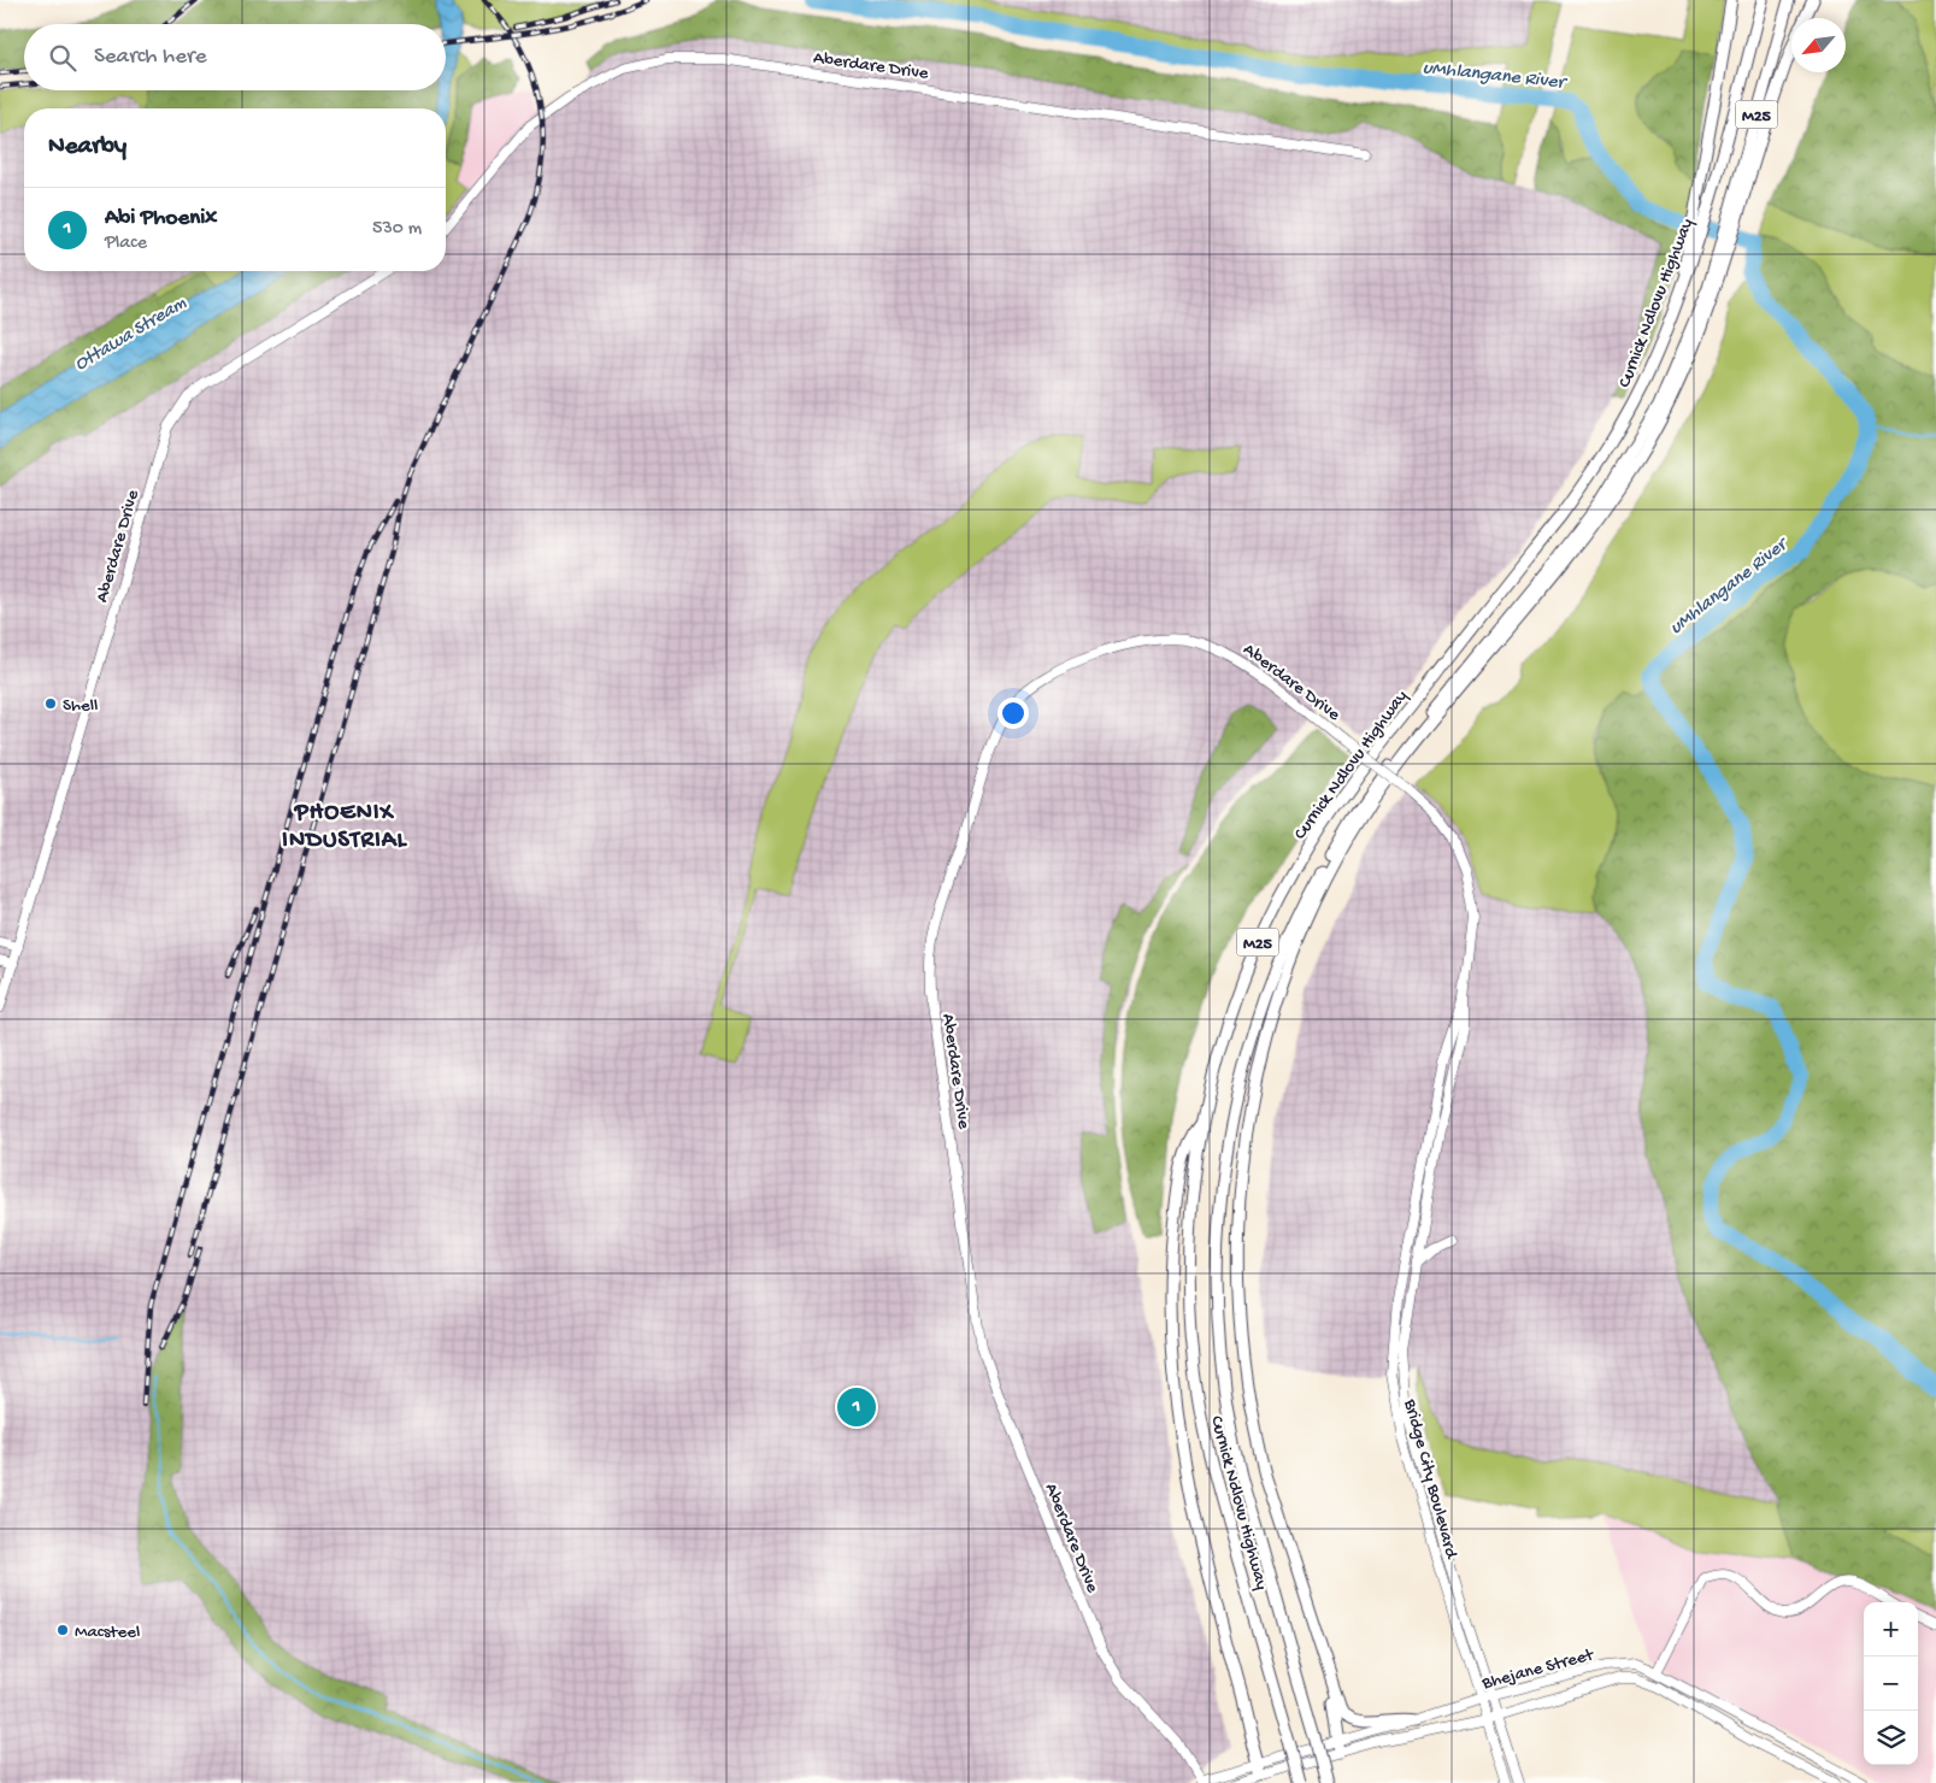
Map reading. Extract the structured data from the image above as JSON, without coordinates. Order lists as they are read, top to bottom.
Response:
{
  "streets": {
    "main road": ["M25", "Curnick Ndlovu Highway"],
    "street": ["Aberdare Drive", "Bridge City Boulevard", "Bhejane Street"]
  },
  "crossings": [
    ["Aberdare Drive", "Bridge City Boulevard"],
    ["Aberdare Drive", "Bhejane Street"],
    ["Bridge City Boulevard", "Bhejane Street"]
  ],
  "districts": ["PHOENIX INDUSTRIAL"],
  "water": ["uMhlangane River", "Ottawa Stream"],
  "places": ["Shell", "Macsteel"],
  "north": "bottom left",
  "page": {
    "search": "Search here",
    "heading": "Nearby",
    "list": [
      {
        "mark": "1",
        "name": "Abi Phoenix",
        "note": "Place",
        "value": "530 m"
      }
    ],
    "pins": "1",
    "map_buttons": ["+", "−"]
  }
}
